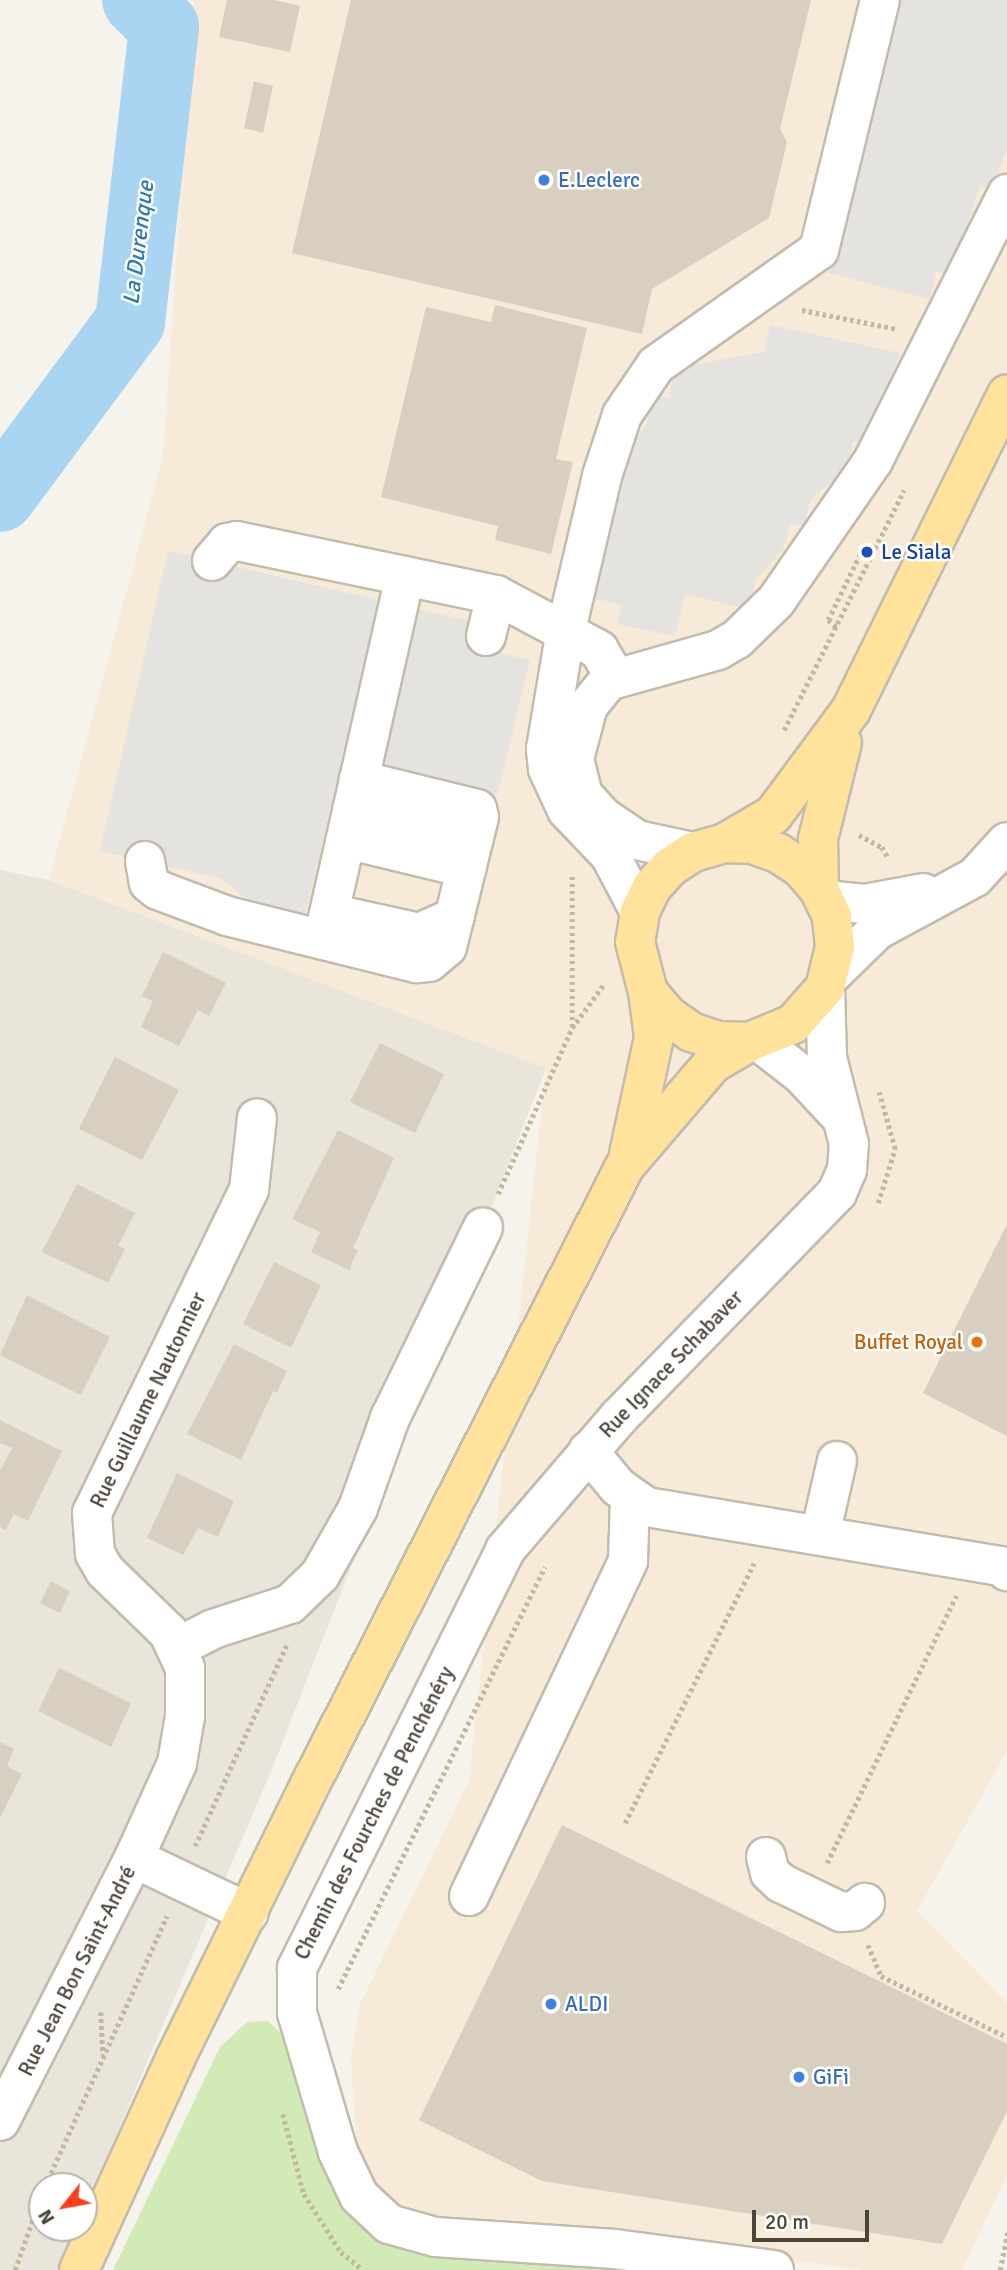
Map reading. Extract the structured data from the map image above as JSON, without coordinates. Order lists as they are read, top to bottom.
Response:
{
  "streets": {
    "street": [
      "Rue Ignace Schabaver",
      "Rue Guillaume Nautonnier",
      "Chemin des Fourches de Penchénéry",
      "Rue Jean Bon Saint-André"
    ]
  },
  "crossings": [
    ["Rue Ignace Schabaver", "Chemin des Fourches de Penchénéry"],
    ["Rue Guillaume Nautonnier", "Rue Jean Bon Saint-André"]
  ],
  "water": ["La Durenque"],
  "places": [
    "E.Leclerc",
    "Le Siala",
    "Buffet Royal",
    "ALDI",
    "GiFi"
  ],
  "scale_bar": "20 m",
  "north": "bottom left"
}
